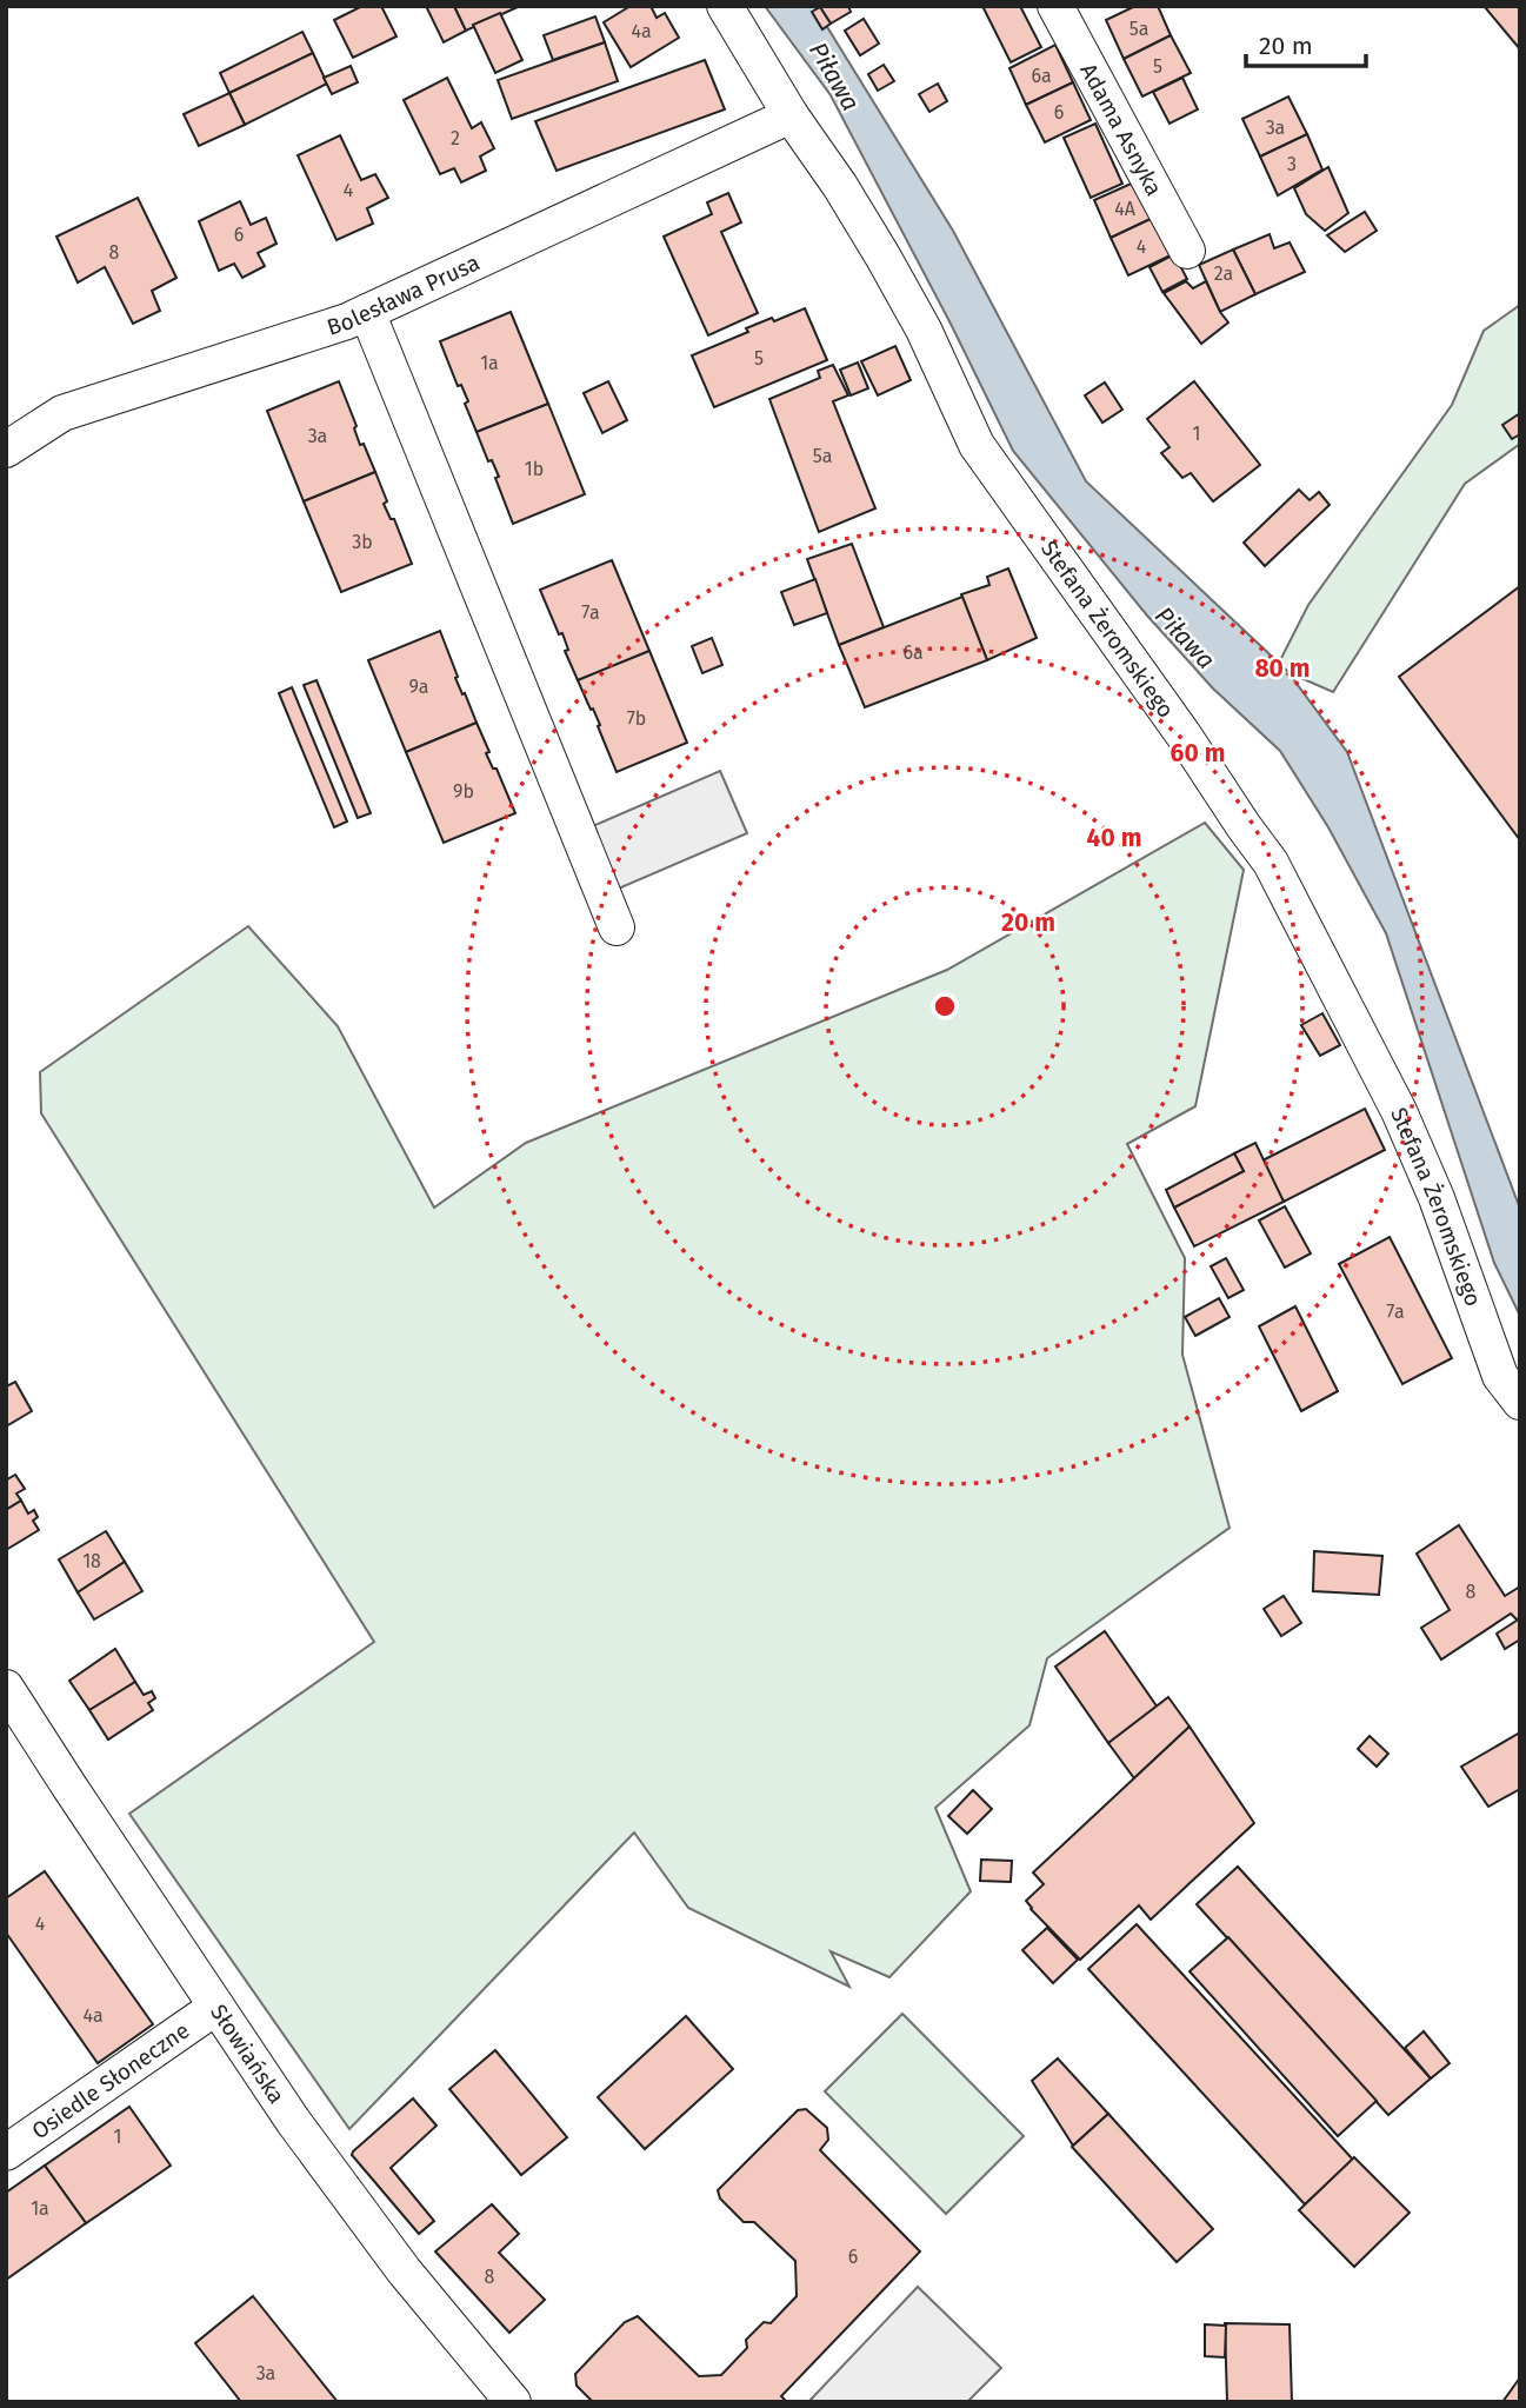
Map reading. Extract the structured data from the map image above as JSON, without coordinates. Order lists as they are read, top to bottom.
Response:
{
  "streets": {
    "street": [
      "Adama Asnyka",
      "Bolesława Prusa",
      "Stefana Żeromskiego",
      "Słowiańska",
      "Osiedle Słoneczne"
    ]
  },
  "crossings": [
    ["Bolesława Prusa", "Stefana Żeromskiego"],
    ["Słowiańska", "Osiedle Słoneczne"]
  ],
  "water": ["Piława"],
  "house_numbers": [
    "5a",
    "4a",
    "5",
    "6a",
    "6",
    "3a",
    "2",
    "3",
    "4",
    "4A",
    "6",
    "4",
    "8",
    "2a",
    "5",
    "1a",
    "1",
    "3a",
    "5a",
    "1b",
    "3b",
    "7a",
    "6a",
    "9a",
    "7b",
    "9b",
    "7a",
    "18",
    "8",
    "4",
    "4a",
    "1",
    "1a",
    "6",
    "8",
    "3a"
  ],
  "scale_bar": "20 m",
  "rings": [
    "80 m",
    "60 m",
    "40 m",
    "20 m"
  ]
}
